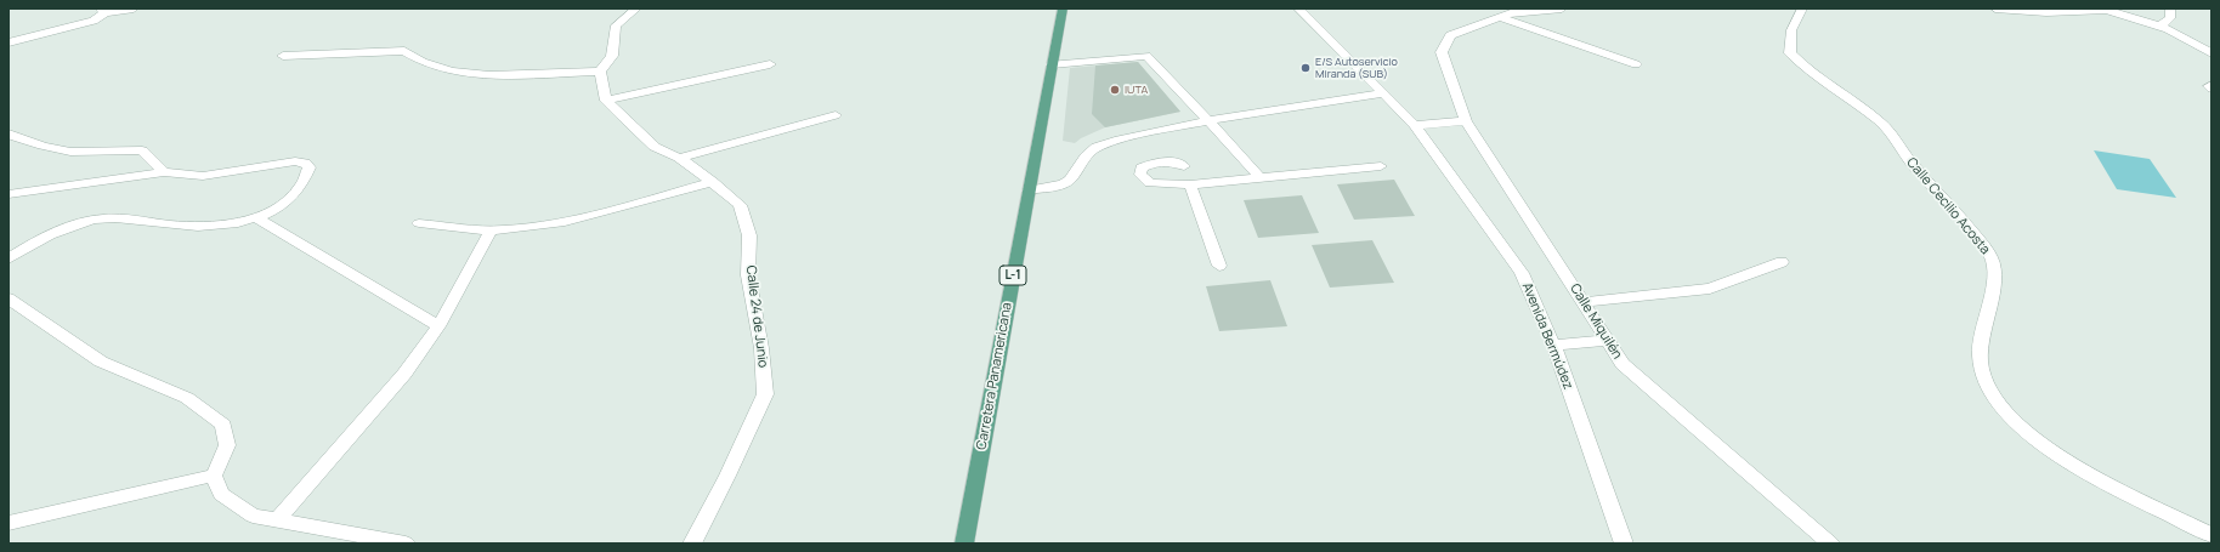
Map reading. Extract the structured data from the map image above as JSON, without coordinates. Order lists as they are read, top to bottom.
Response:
{
  "streets": {
    "main road": ["L-1", "Carretera Panamericana"],
    "street": [
      "Calle Cecilio Acosta",
      "Calle 24 de Junio",
      "Calle Miquilén",
      "Avenida Bermúdez"
    ]
  },
  "places": ["E/S Autoservicio Miranda (SUB)", "IUTA"]
}
